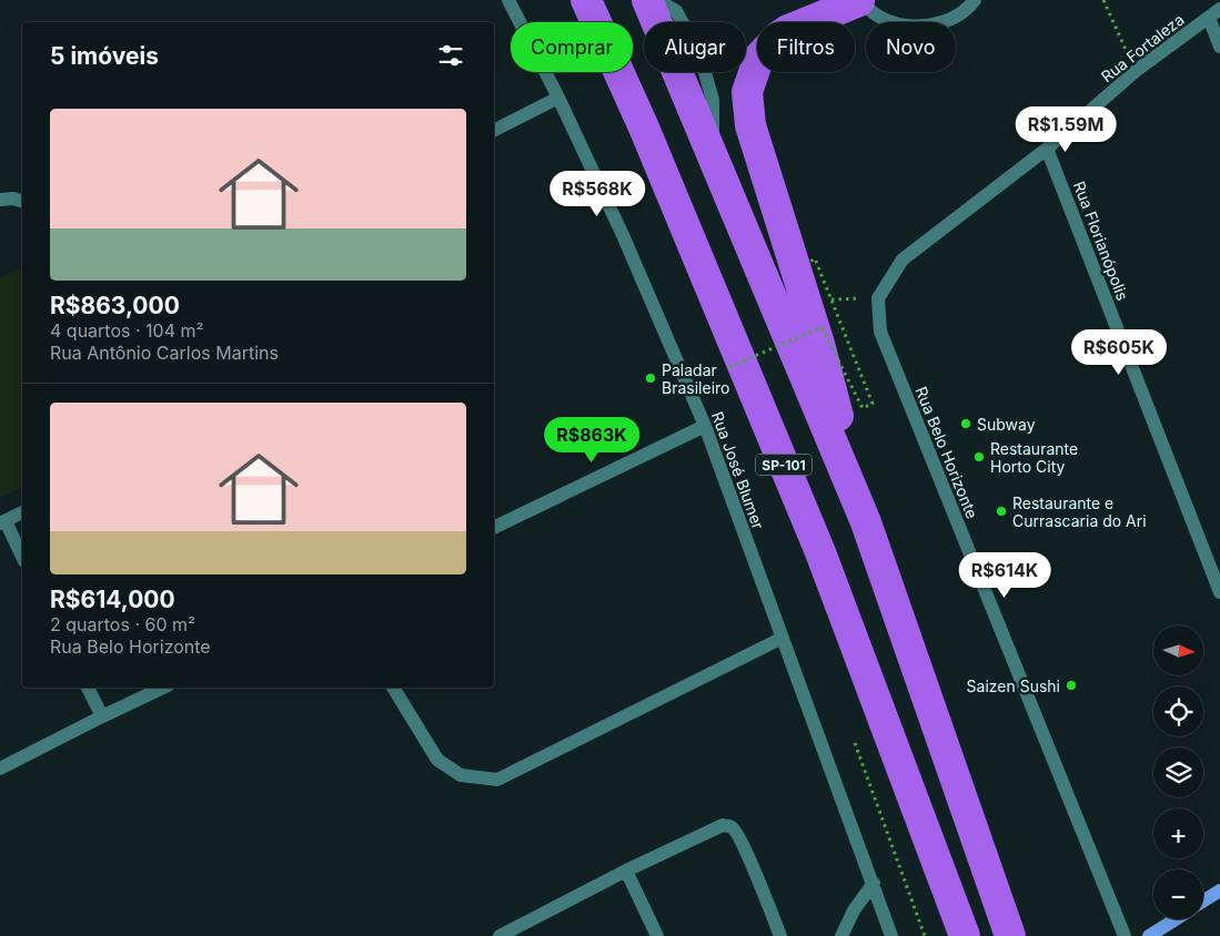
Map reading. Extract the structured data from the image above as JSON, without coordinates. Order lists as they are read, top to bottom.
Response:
{
  "streets": {
    "highway": ["SP-101"],
    "street": [
      "Rua Fortaleza",
      "Rua Florianópolis",
      "Rua Belo Horizonte",
      "Rua José Blumer"
    ]
  },
  "crossings": [
    ["Rua Fortaleza", "Rua Florianópolis"],
    ["Rua Fortaleza", "Rua Belo Horizonte"]
  ],
  "places": [
    "Paladar Brasileiro",
    "Subway",
    "Restaurante Horto City",
    "Restaurante e Currascaria do Ari",
    "Saizen Sushi"
  ],
  "north": "right",
  "page": {
    "chip": [
      "Comprar",
      "Alugar",
      "Filtros",
      "Novo"
    ],
    "heading": "5 imóveis",
    "list": [
      {
        "name": "R$863,000",
        "note": "4 quartos · 104 m² · Rua Antônio Carlos Martins"
      },
      {
        "name": "R$614,000",
        "note": "2 quartos · 60 m² · Rua Belo Horizonte"
      }
    ],
    "price": [
      "R$1.59M",
      "R$568K",
      "R$605K",
      "R$863K",
      "R$614K"
    ],
    "map_buttons": ["+", "−"]
  }
}
